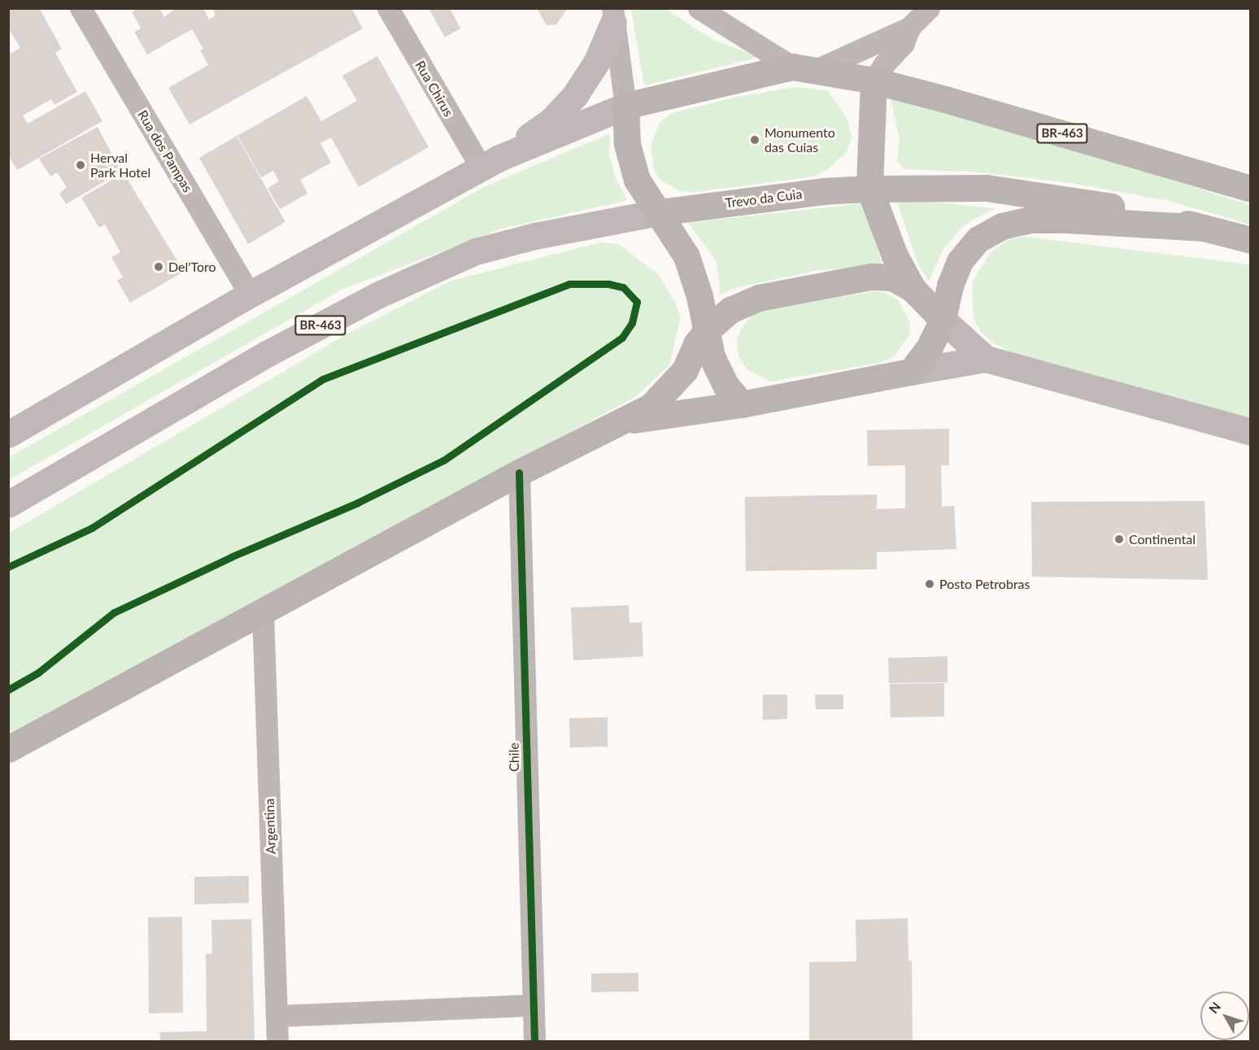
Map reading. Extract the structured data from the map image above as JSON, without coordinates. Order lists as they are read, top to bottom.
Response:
{
  "streets": {
    "highway": ["BR-463", "Trevo da Cuia"],
    "street": [
      "Rua Chirus",
      "Rua dos Pampas",
      "Chile",
      "Argentina"
    ]
  },
  "crossings": [
    ["Rua Chirus", "BR-463"],
    ["BR-463", "Rua dos Pampas"],
    ["BR-463", "Trevo da Cuia"]
  ],
  "places": [
    "Monumento das Cuias",
    "Herval Park Hotel",
    "Del'Toro",
    "Continental",
    "Posto Petrobras"
  ],
  "north": "top left"
}
